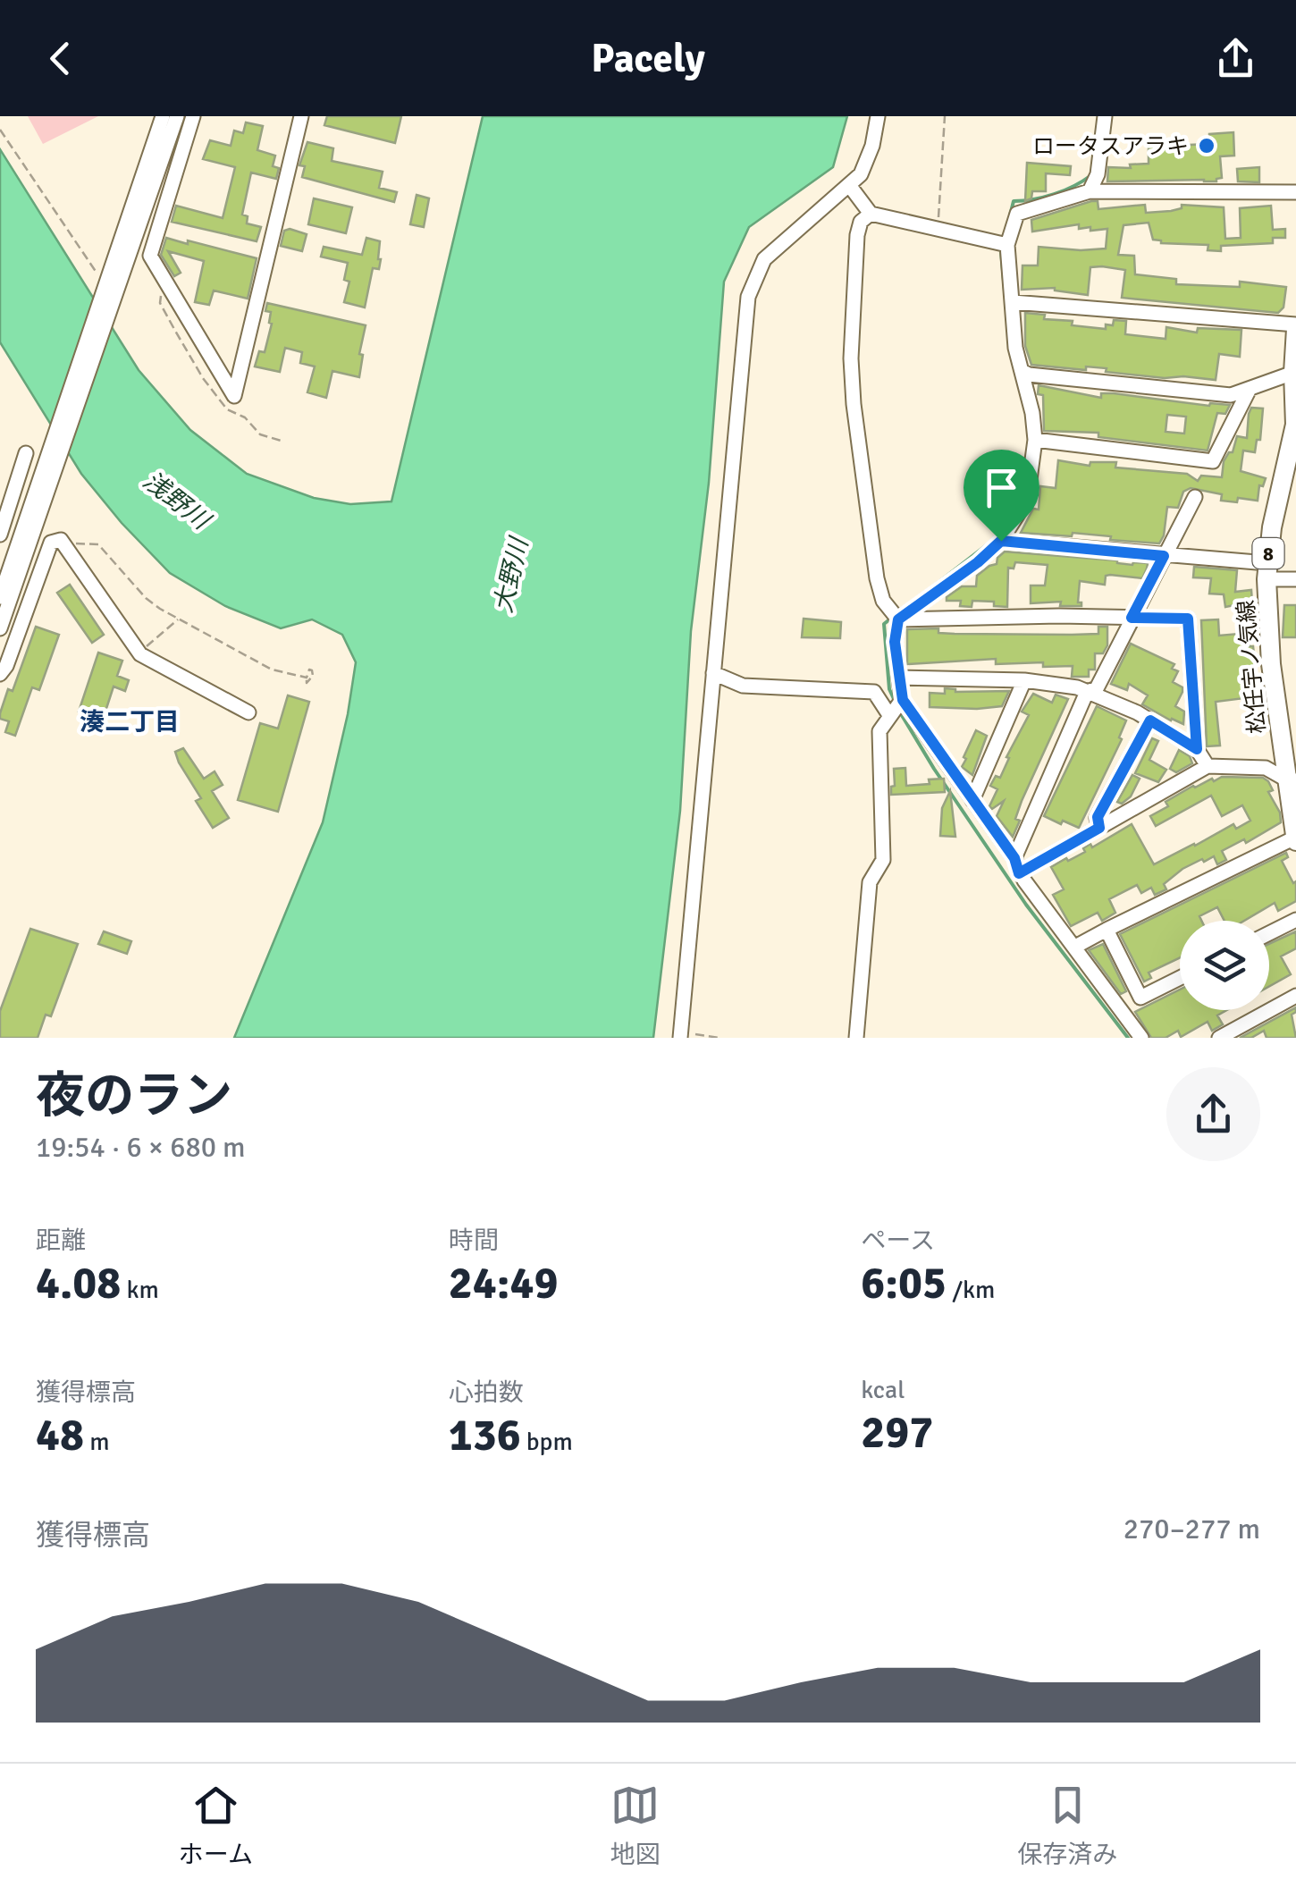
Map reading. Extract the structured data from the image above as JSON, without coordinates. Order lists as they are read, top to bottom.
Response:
{
  "streets": {
    "main road": ["8", "松任宇ノ気線"]
  },
  "districts": ["湊二丁目"],
  "water": ["浅野川", "大野川"],
  "places": ["ロータスアラキ"],
  "page": {
    "header": "Pacely",
    "heading": ["夜のラン", "19:54 · 6 × 680 m"],
    "stats": [
      ["距離", "4.08 km"],
      ["時間", "24:49"],
      ["ペース", "6:05 /km"],
      ["獲得標高", "48 m"],
      ["心拍数", "136 bpm"],
      ["kcal", "297"]
    ],
    "chart": ["獲得標高", "270–277 m"],
    "tabs": ["ホーム", "地図", "保存済み"]
  }
}
